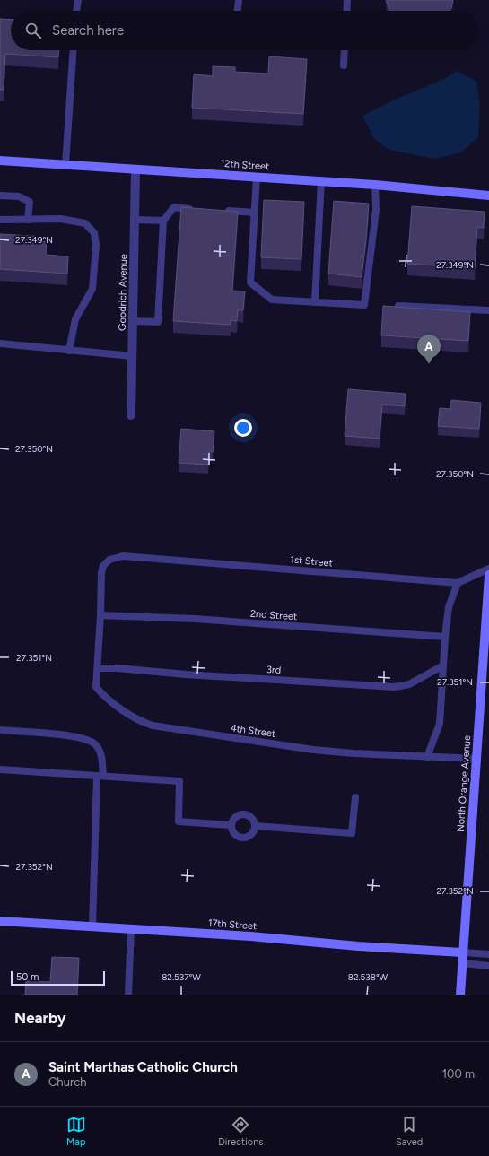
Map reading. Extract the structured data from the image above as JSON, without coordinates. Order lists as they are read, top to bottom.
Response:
{
  "streets": {
    "street": [
      "12th Street",
      "Goodrich Avenue",
      "North Orange Avenue",
      "17th Street"
    ],
    "lane": [
      "1st Street",
      "2nd Street",
      "3rd",
      "4th Street"
    ]
  },
  "crossings": [
    ["12th Street", "Goodrich Avenue"],
    ["1st Street", "4th Street"],
    ["2nd Street", "4th Street"],
    ["3rd", "4th Street"],
    ["4th Street", "North Orange Avenue"],
    ["North Orange Avenue", "17th Street"]
  ],
  "scale_bar": "50 m",
  "page": {
    "search": "Search here",
    "pins": "A",
    "scale": "50 m",
    "heading": "Nearby",
    "list": [
      {
        "mark": "A",
        "name": "Saint Marthas Catholic Church",
        "note": "Church",
        "value": "100 m"
      }
    ],
    "nav": ["Map", "Directions", "Saved"]
  },
  "coordinates": [
    "27.349°N",
    "27.350°N",
    "27.351°N",
    "27.352°N",
    "82.537°W",
    "82.538°W"
  ]
}
